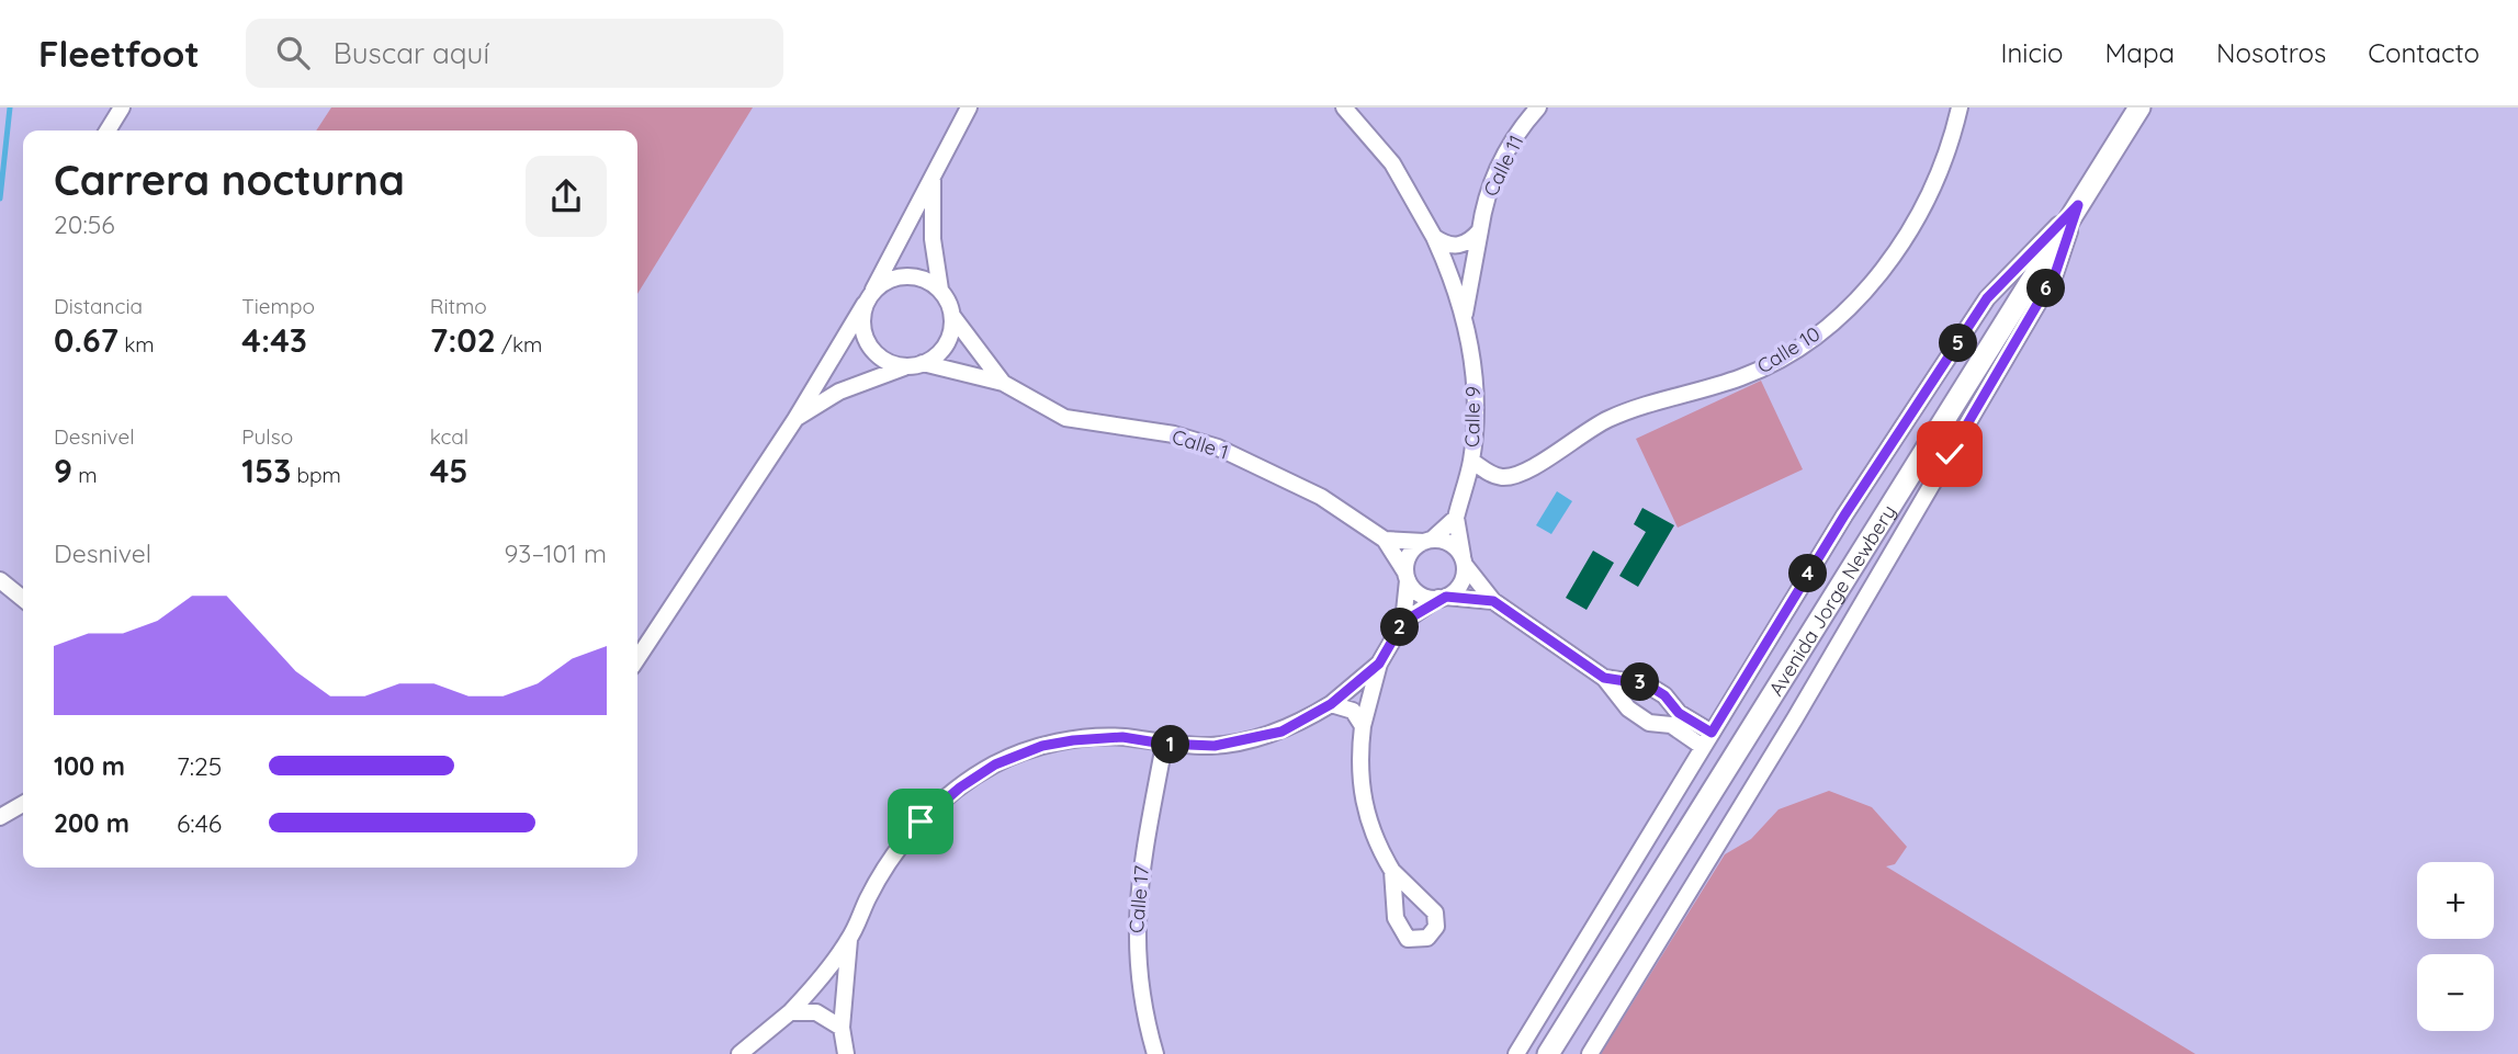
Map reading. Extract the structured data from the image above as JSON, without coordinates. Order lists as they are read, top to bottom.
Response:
{
  "streets": {
    "main road": ["Avenida Jorge Newbery"],
    "street": [
      "Calle 11",
      "Calle 10",
      "Calle 9",
      "Calle 1",
      "Calle 17"
    ]
  },
  "crossings": [
    ["Calle 11", "Calle 9"],
    ["Calle 10", "Calle 9"]
  ],
  "page": {
    "header": "Fleetfoot",
    "search": "Buscar aquí",
    "nav": [
      "Inicio",
      "Mapa",
      "Nosotros",
      "Contacto"
    ],
    "heading": ["Carrera nocturna", "20:56"],
    "stats": [
      ["Distancia", "0.67 km"],
      ["Tiempo", "4:43"],
      ["Ritmo", "7:02 /km"],
      ["Desnivel", "9 m"],
      ["Pulso", "153 bpm"],
      ["kcal", "45"]
    ],
    "pins": [
      "6",
      "5",
      "4",
      "2",
      "3",
      "1"
    ],
    "chart": ["Desnivel", "93–101 m"],
    "list": [
      {
        "name": "100 m",
        "note": "7:25"
      },
      {
        "name": "200 m",
        "note": "6:46"
      }
    ],
    "map_buttons": ["+", "−"]
  }
}
